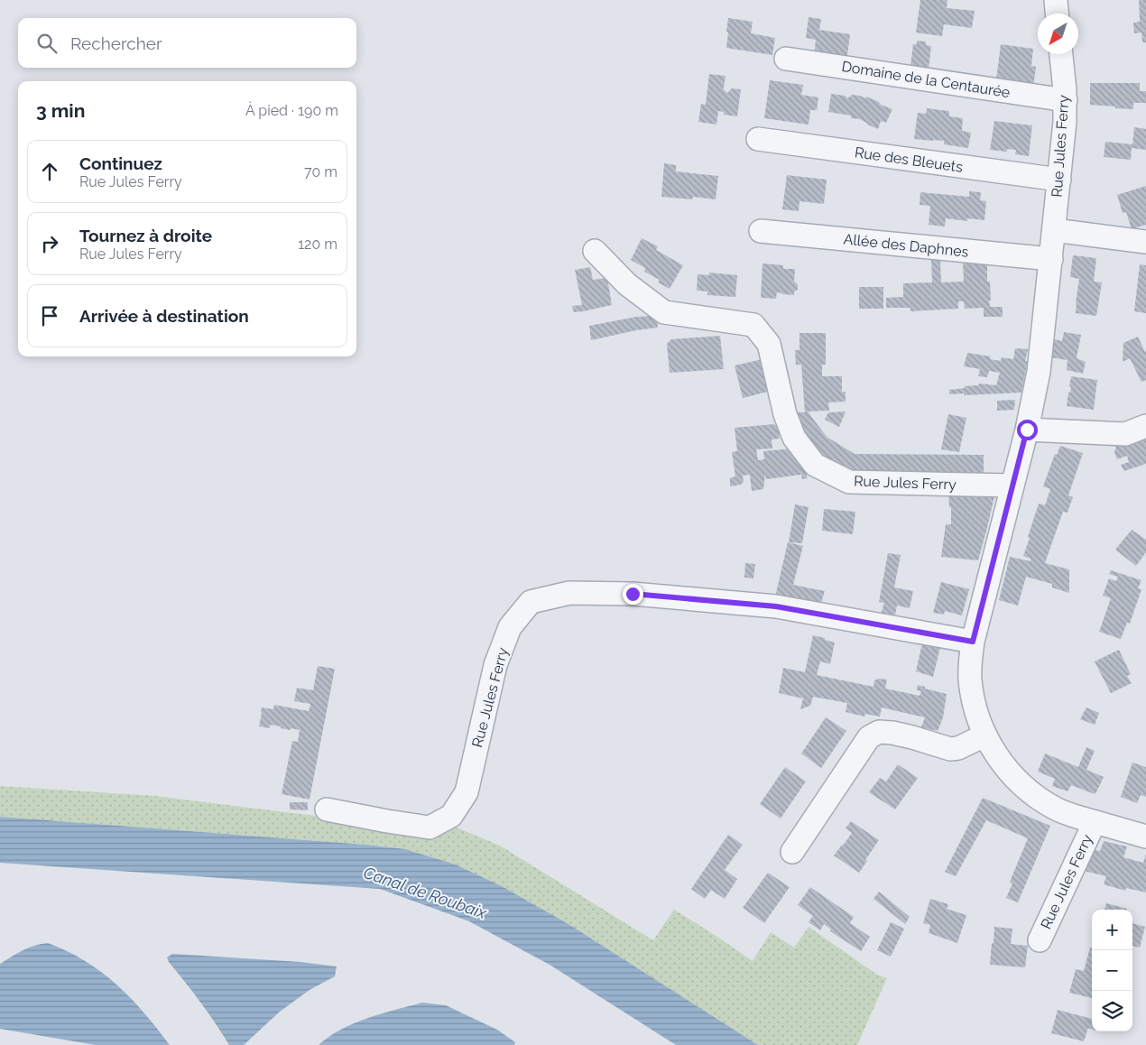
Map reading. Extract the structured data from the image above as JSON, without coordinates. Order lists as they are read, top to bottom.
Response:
{
  "streets": {
    "street": [
      "Domaine de la Centaurée",
      "Rue Jules Ferry",
      "Rue des Bleuets",
      "Allée des Daphnes"
    ]
  },
  "crossings": [
    ["Domaine de la Centaurée", "Rue Jules Ferry"],
    ["Rue Jules Ferry", "Rue des Bleuets"],
    ["Rue Jules Ferry", "Allée des Daphnes"]
  ],
  "water": ["Canal de Roubaix"],
  "north": "bottom left",
  "page": {
    "search": "Rechercher",
    "heading": ["3 min", "À pied · 190 m"],
    "list": [
      ["Continuez", "Rue Jules Ferry", "70 m"],
      ["Tournez à droite", "Rue Jules Ferry", "120 m"],
      "Arrivée à destination"
    ],
    "map_buttons": ["+", "−"]
  }
}
